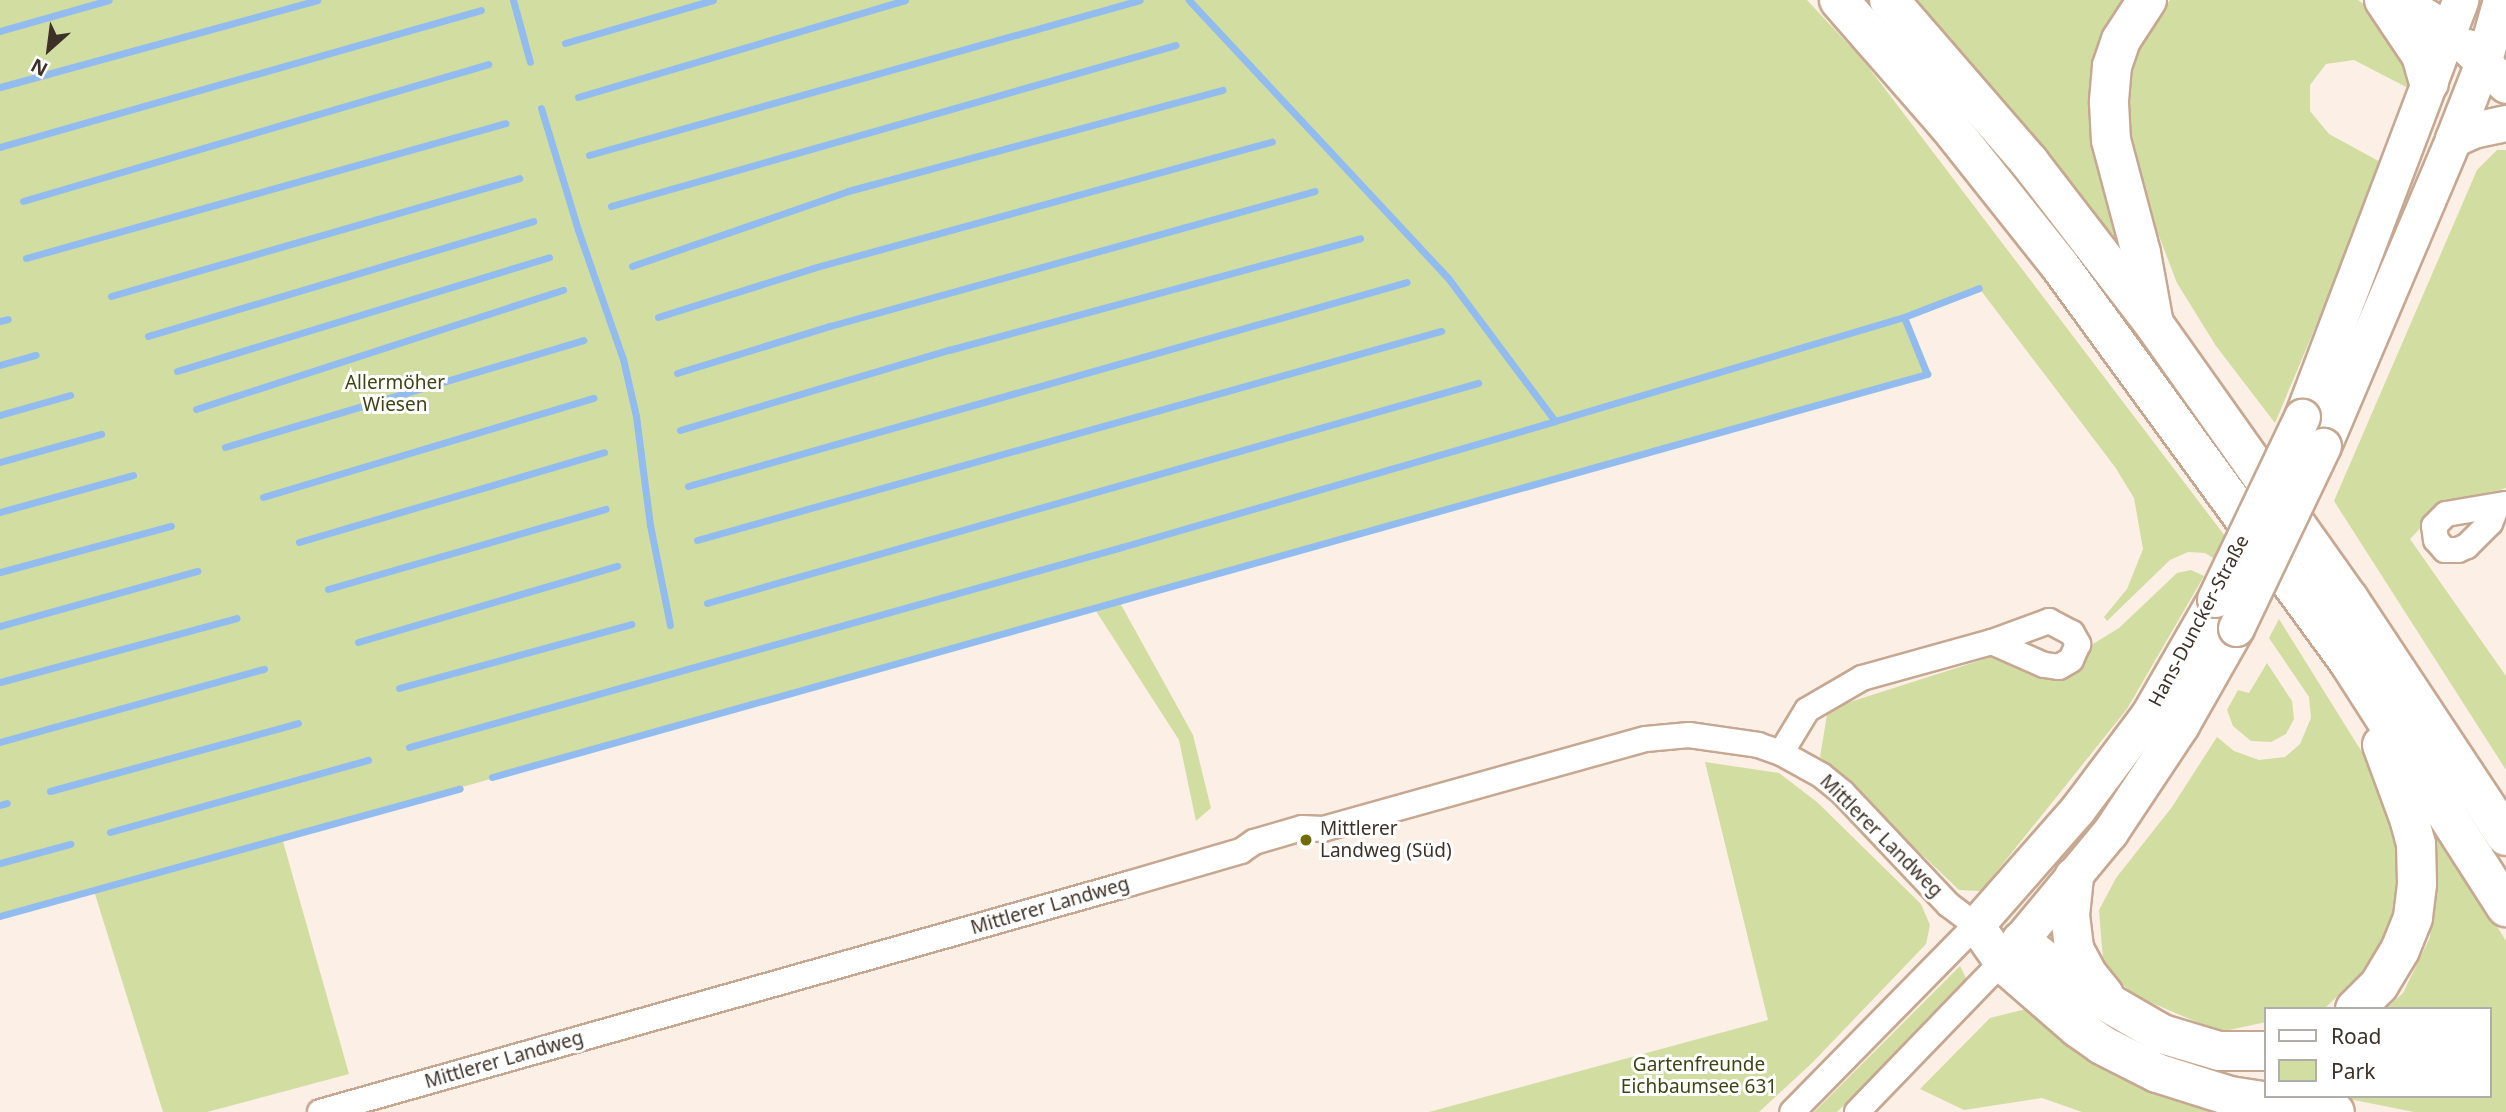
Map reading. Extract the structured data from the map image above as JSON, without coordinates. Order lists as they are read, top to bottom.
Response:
{
  "streets": {
    "street": ["Hans-Duncker-Straße", "Mittlerer Landweg"]
  },
  "crossings": [
    ["Hans-Duncker-Straße", "Mittlerer Landweg"]
  ],
  "parks": ["Allermöher Wiesen", "Gartenfreunde Eichbaumsee 631"],
  "places": ["Mittlerer Landweg (Süd)"],
  "legend": ["Road", "Park"],
  "north": "bottom left"
}
